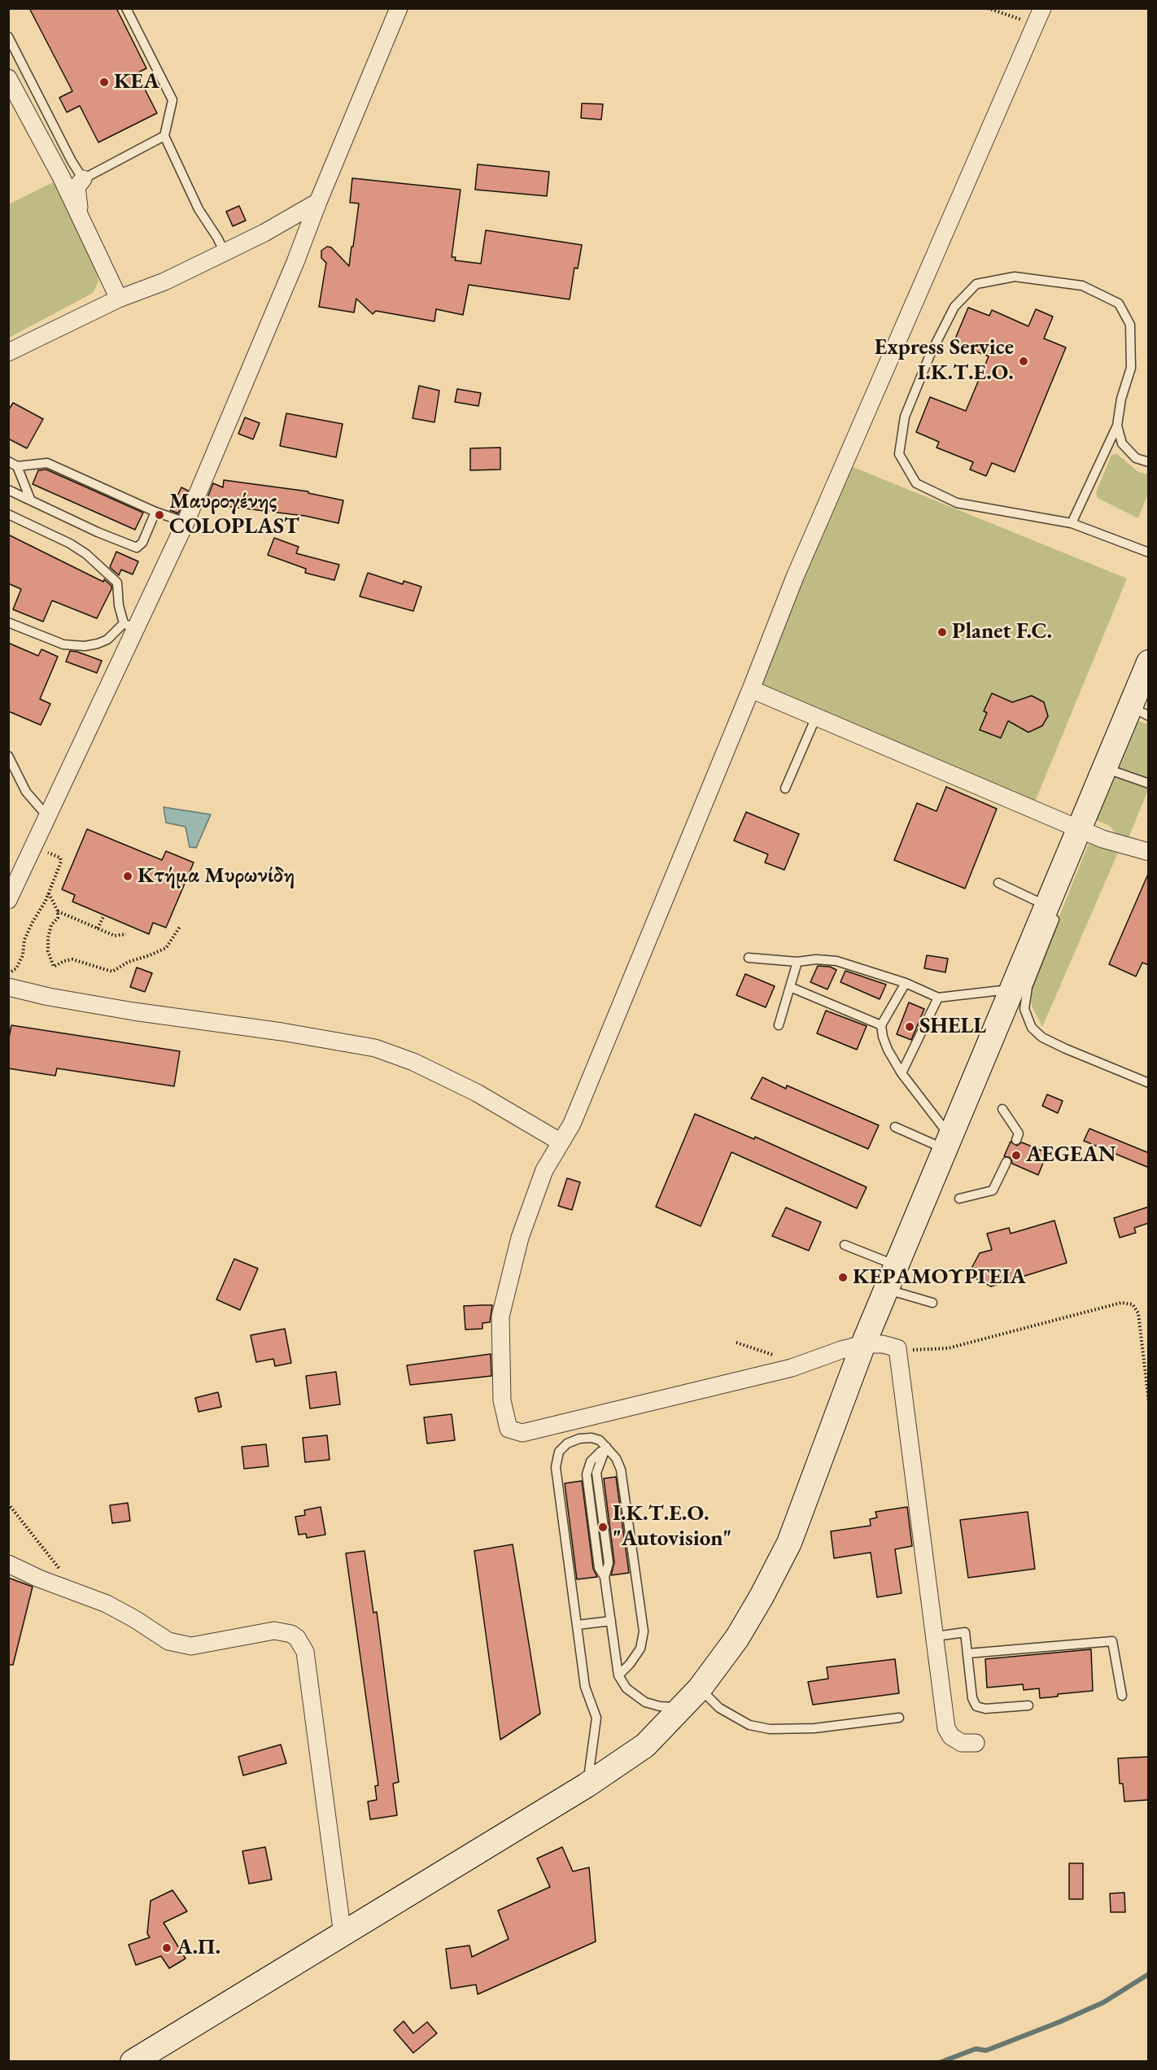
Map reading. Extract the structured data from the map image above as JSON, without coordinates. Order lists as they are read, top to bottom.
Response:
{
  "places": [
    "ΚΕΑ",
    "Express Service Ι.Κ.Τ.Ε.Ο.",
    "Μαυρογένης COLOPLAST",
    "Planet F.C.",
    "Κτήμα Μυρωνίδη",
    "SHELL",
    "AEGEAN",
    "ΚΕΡΑΜΟΥΡΓΕΙΑ",
    "I.Κ.Τ.Ε.Ο. \"Autovision\"",
    "Α.Π."
  ]
}
